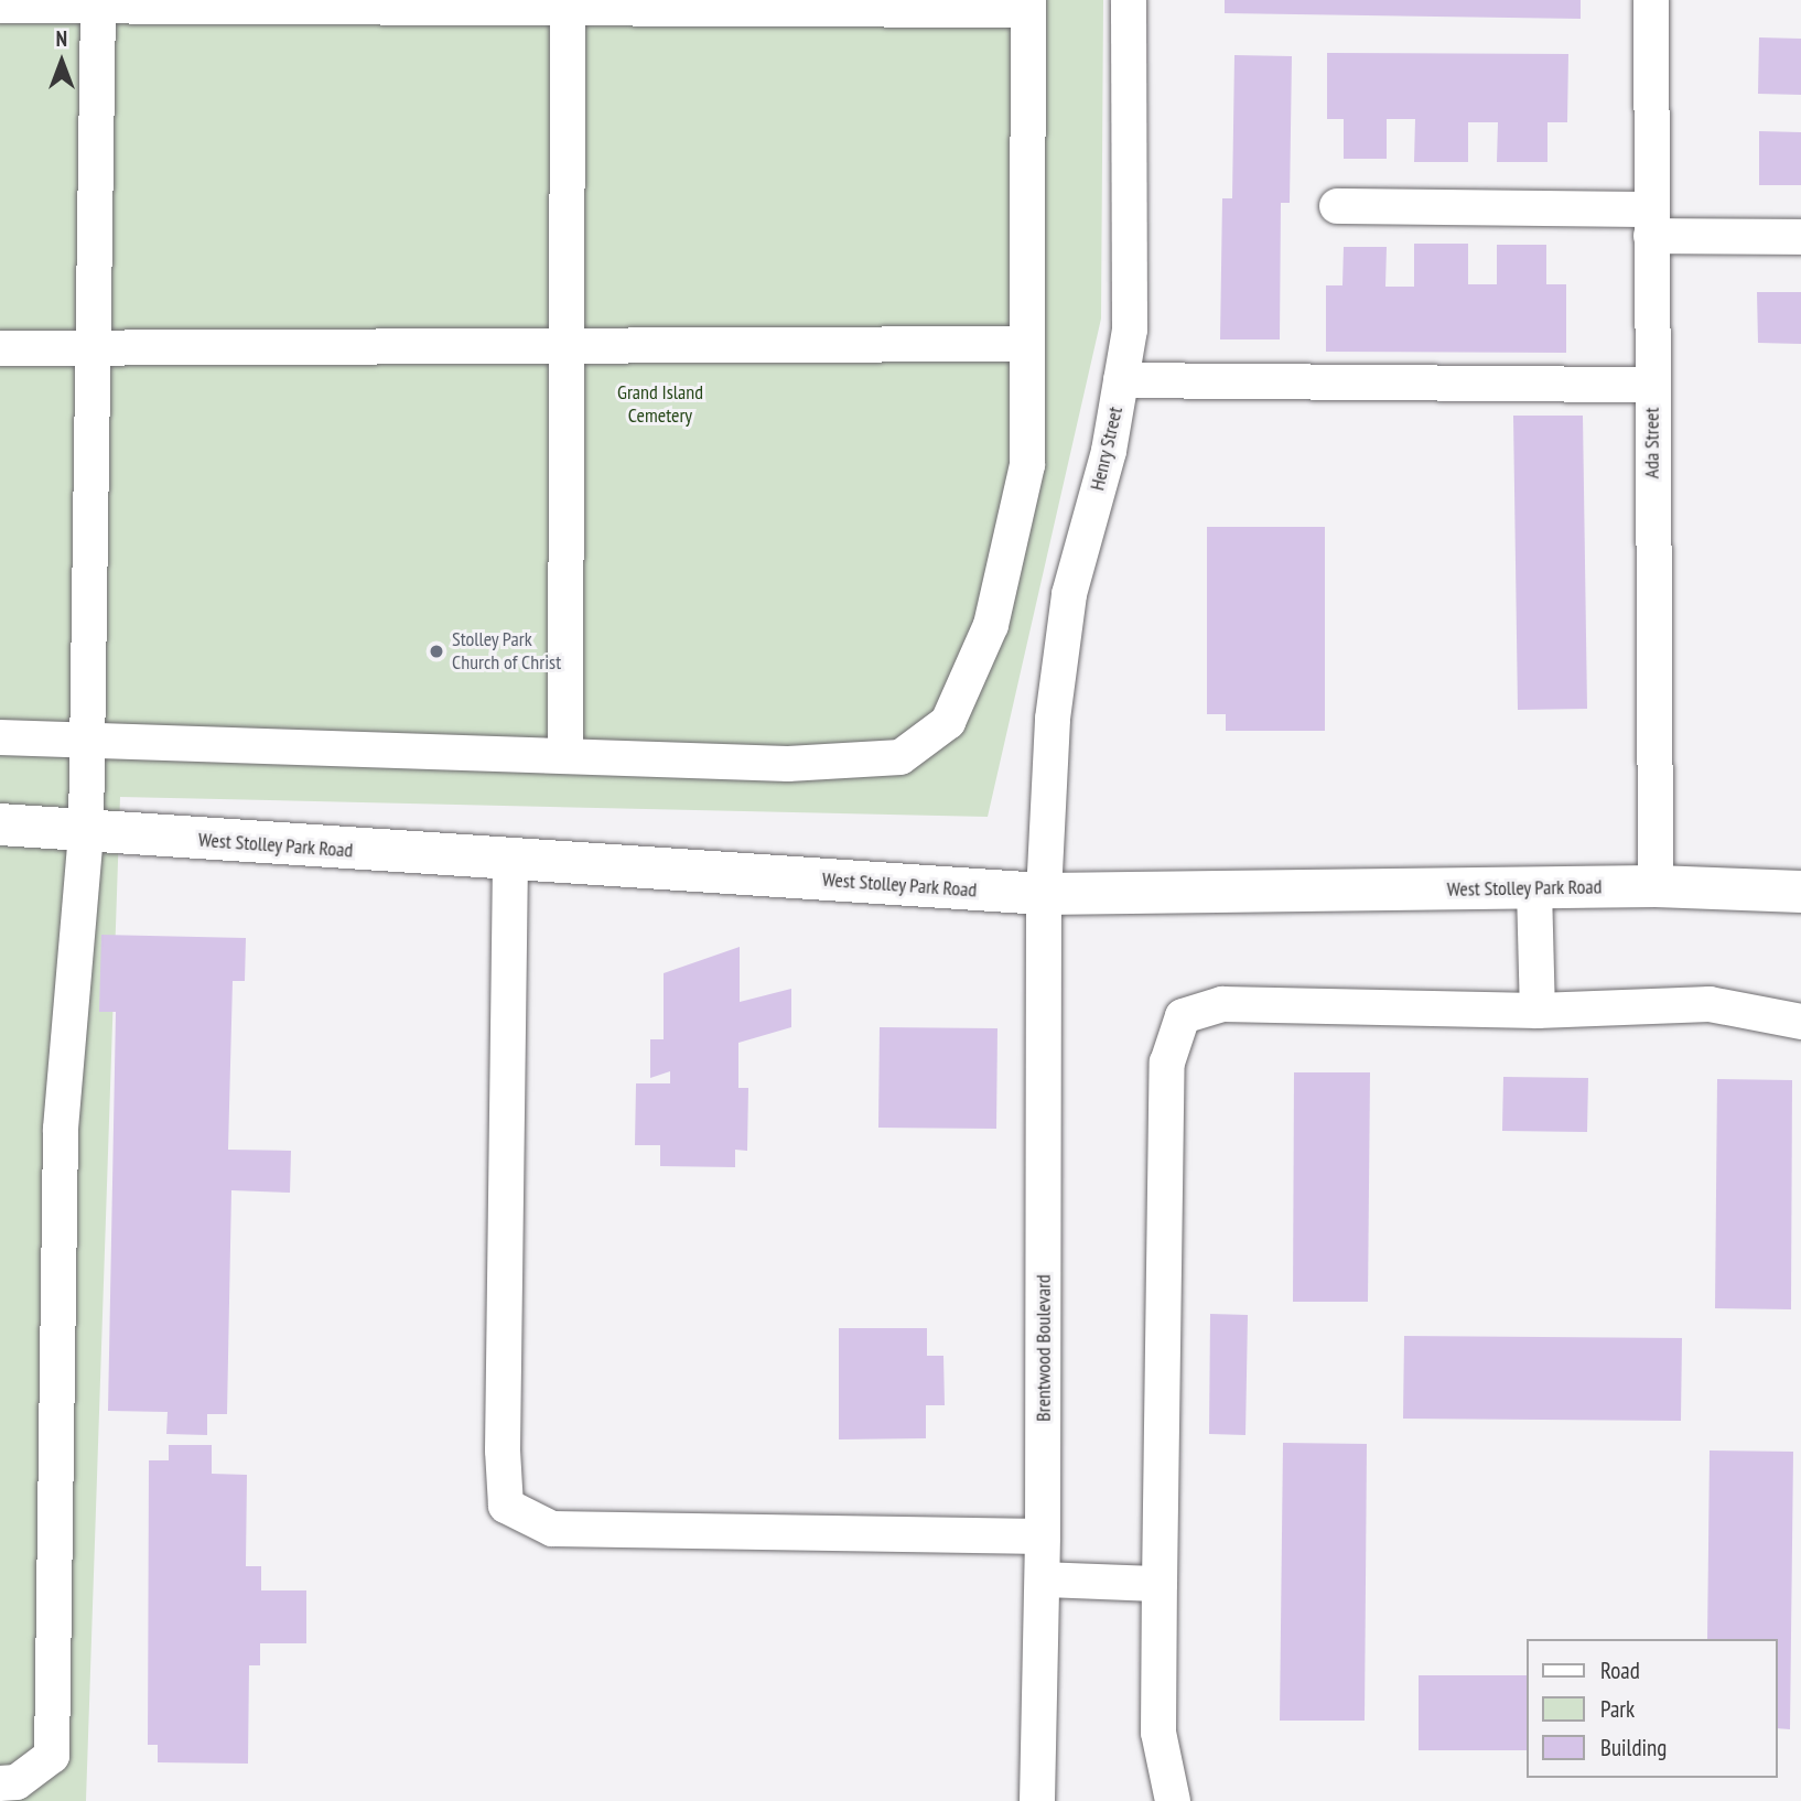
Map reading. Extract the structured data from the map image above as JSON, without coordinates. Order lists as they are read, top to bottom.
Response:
{
  "streets": {
    "main road": ["West Stolley Park Road"],
    "street": ["Ada Street", "Henry Street", "Brentwood Boulevard"]
  },
  "crossings": [
    ["Ada Street", "West Stolley Park Road"],
    ["Henry Street", "West Stolley Park Road"],
    ["Henry Street", "Brentwood Boulevard"],
    ["West Stolley Park Road", "Brentwood Boulevard"]
  ],
  "parks": ["Grand Island Cemetery"],
  "places": ["Stolley Park Church of Christ"],
  "legend": ["Road", "Park", "Building"],
  "north": "top"
}
